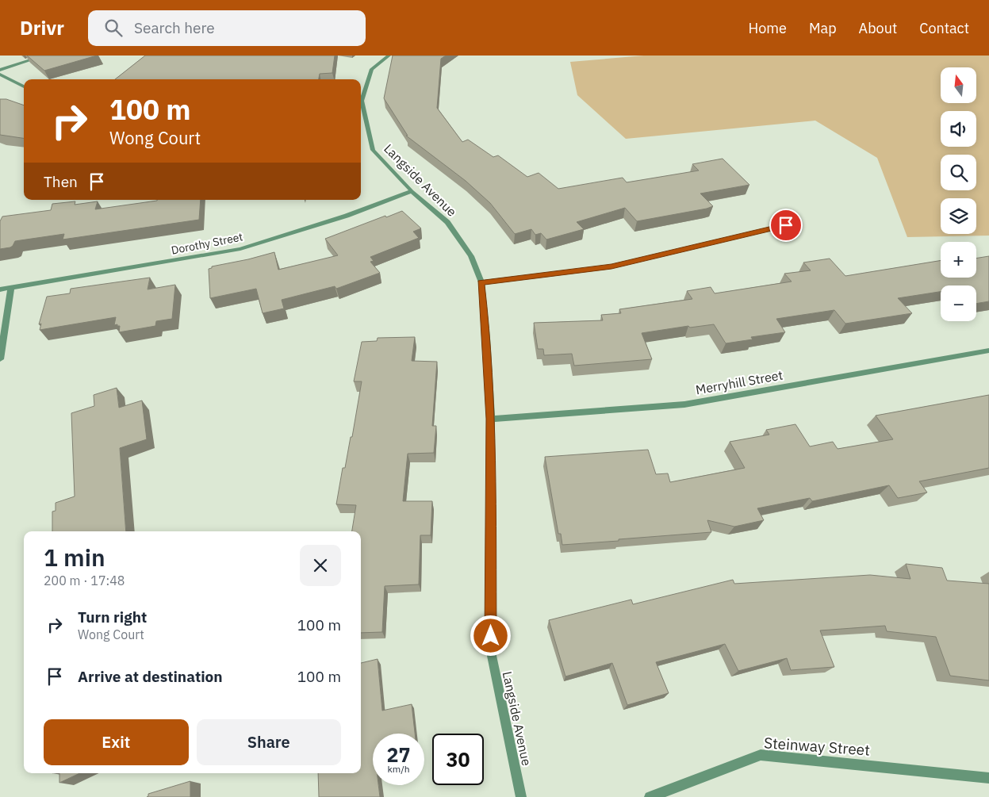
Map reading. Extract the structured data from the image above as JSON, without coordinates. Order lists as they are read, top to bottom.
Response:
{
  "streets": {
    "street": [
      "Langside Avenue",
      "Dorothy Street",
      "Merryhill Street",
      "Steinway Street"
    ]
  },
  "crossings": [
    ["Langside Avenue", "Dorothy Street"],
    ["Langside Avenue", "Merryhill Street"]
  ],
  "north": "top",
  "page": {
    "header": "Drivr",
    "search": "Search here",
    "nav": [
      "Home",
      "Map",
      "About",
      "Contact"
    ],
    "map_buttons": ["+", "−"],
    "turn": ["100 m", "Wong Court"],
    "then": "Then",
    "heading": ["1 min", "200 m · 17:48"],
    "list": [
      {
        "name": "Turn right",
        "note": "Wong Court",
        "value": "100 m"
      },
      {
        "name": "Arrive at destination",
        "value": "100 m"
      }
    ],
    "buttons": ["Exit", "Share"],
    "speed": "27 km/h",
    "limit": "30"
  }
}
